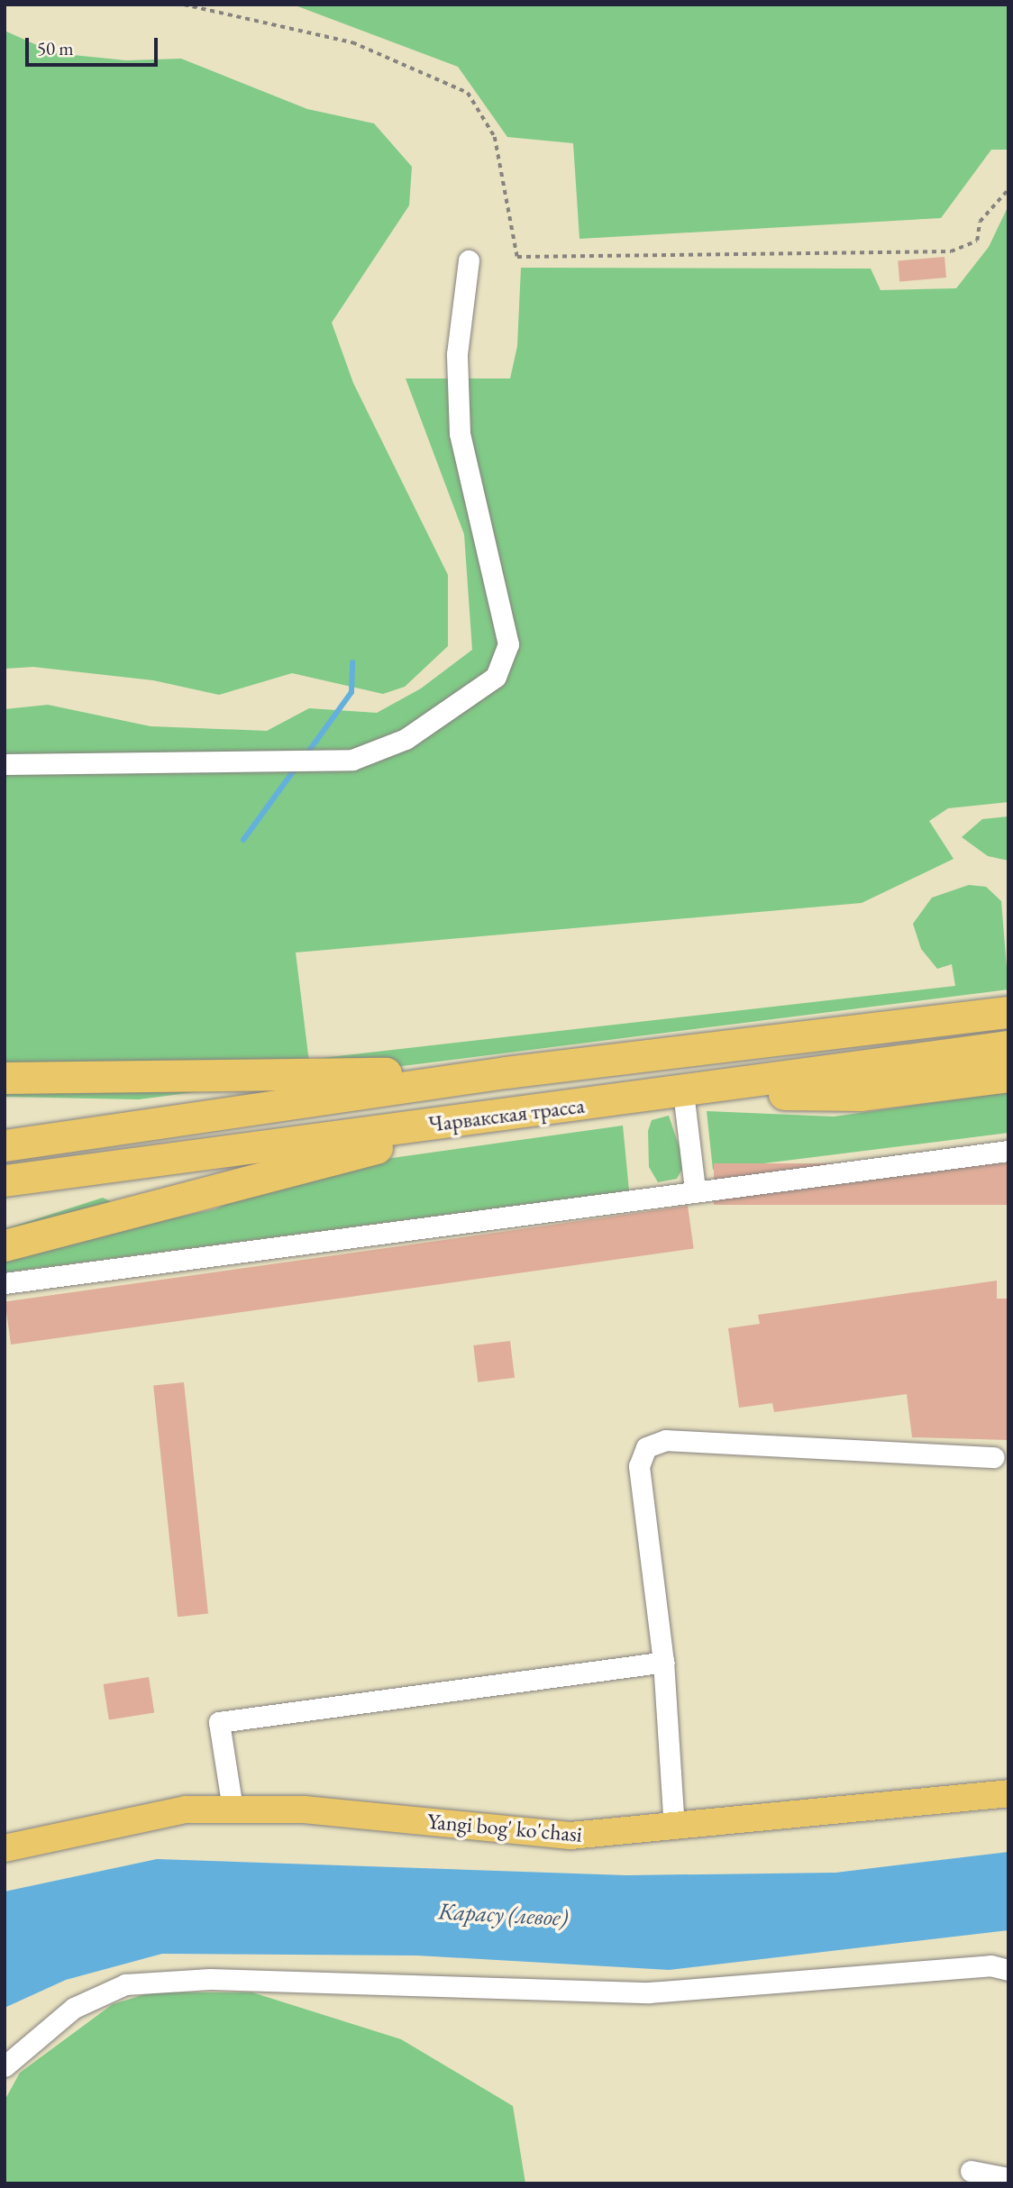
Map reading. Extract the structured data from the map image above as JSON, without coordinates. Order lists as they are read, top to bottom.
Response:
{
  "streets": {
    "highway": ["Чарвакская трасса"],
    "main road": ["Yangi bog' ko'chasi"]
  },
  "water": ["Карасу (левое)"],
  "scale_bar": "50 m"
}
